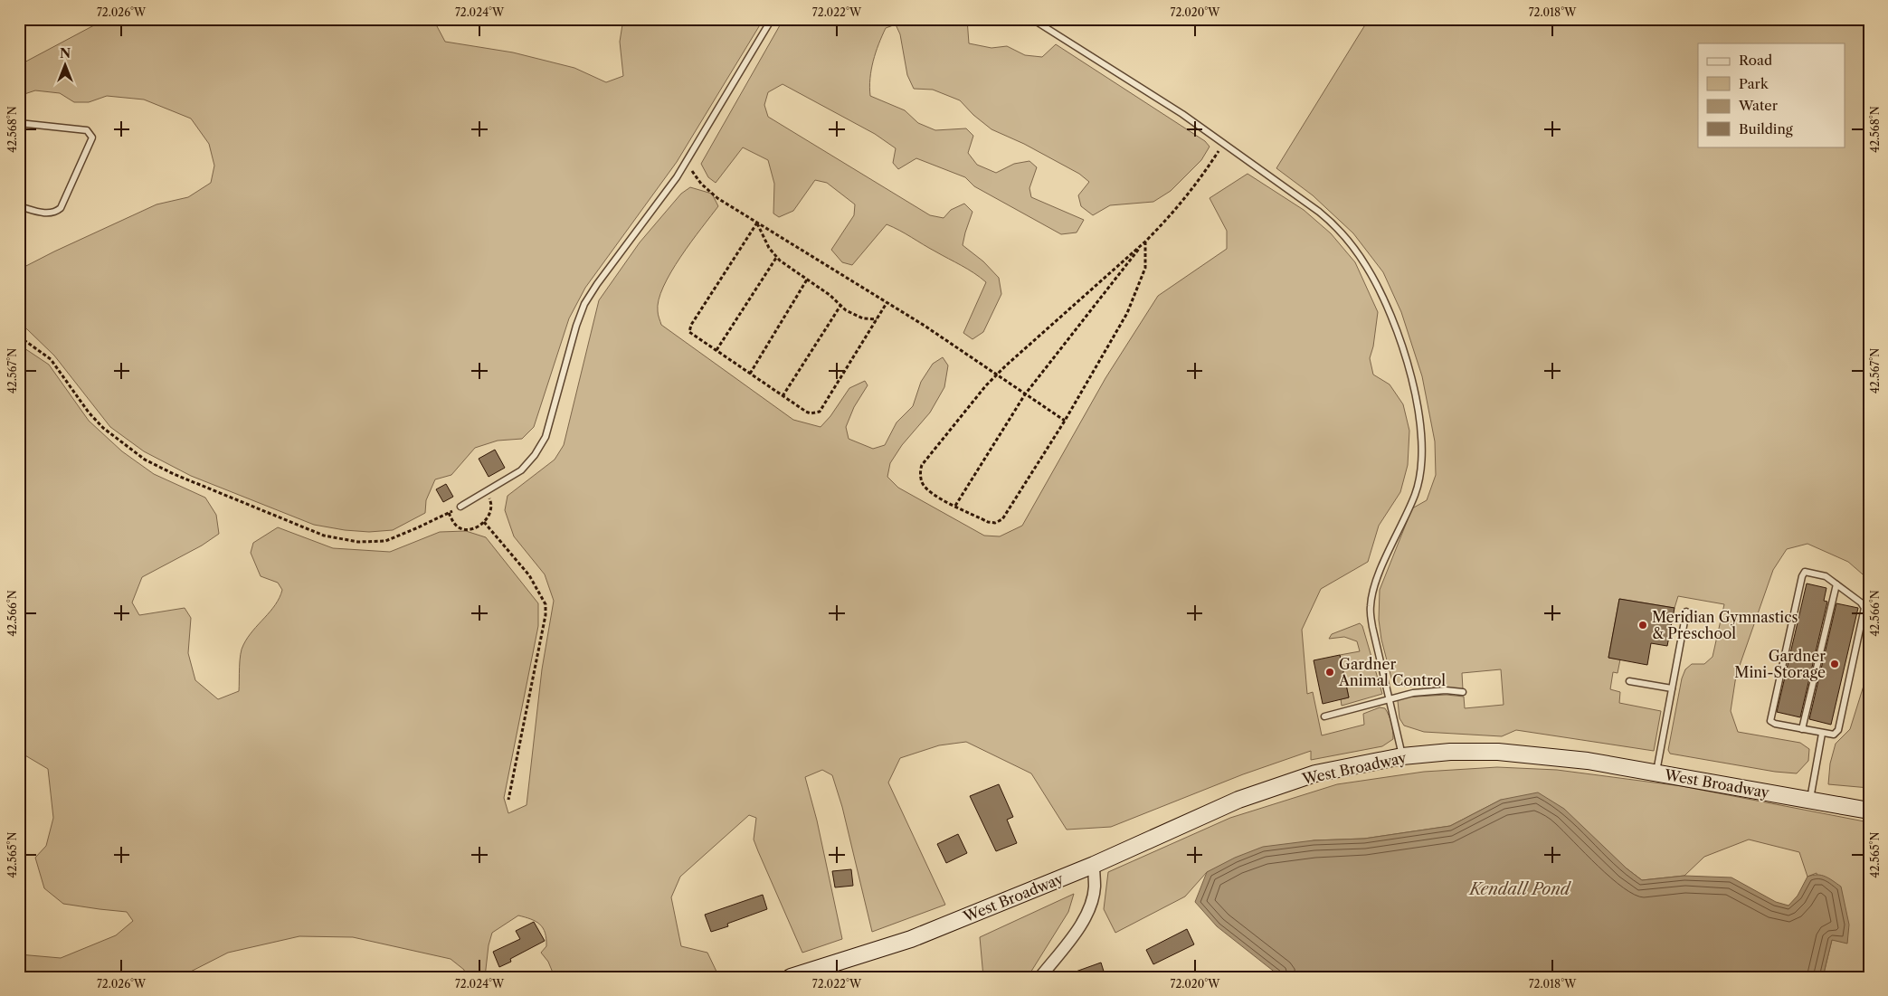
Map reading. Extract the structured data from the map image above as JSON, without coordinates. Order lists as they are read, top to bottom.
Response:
{
  "streets": {
    "main road": ["West Broadway"]
  },
  "water": ["Kendall Pond"],
  "places": ["Meridian Gymnastics & Preschool", "Gardner Mini-Storage", "Gardner Animal Control"],
  "legend": [
    "Road",
    "Park",
    "Water",
    "Building"
  ],
  "north": "top",
  "coordinates": [
    "72.026°W",
    "72.024°W",
    "72.022°W",
    "72.020°W",
    "72.018°W",
    "42.568°N",
    "42.567°N",
    "42.566°N",
    "42.565°N"
  ]
}
